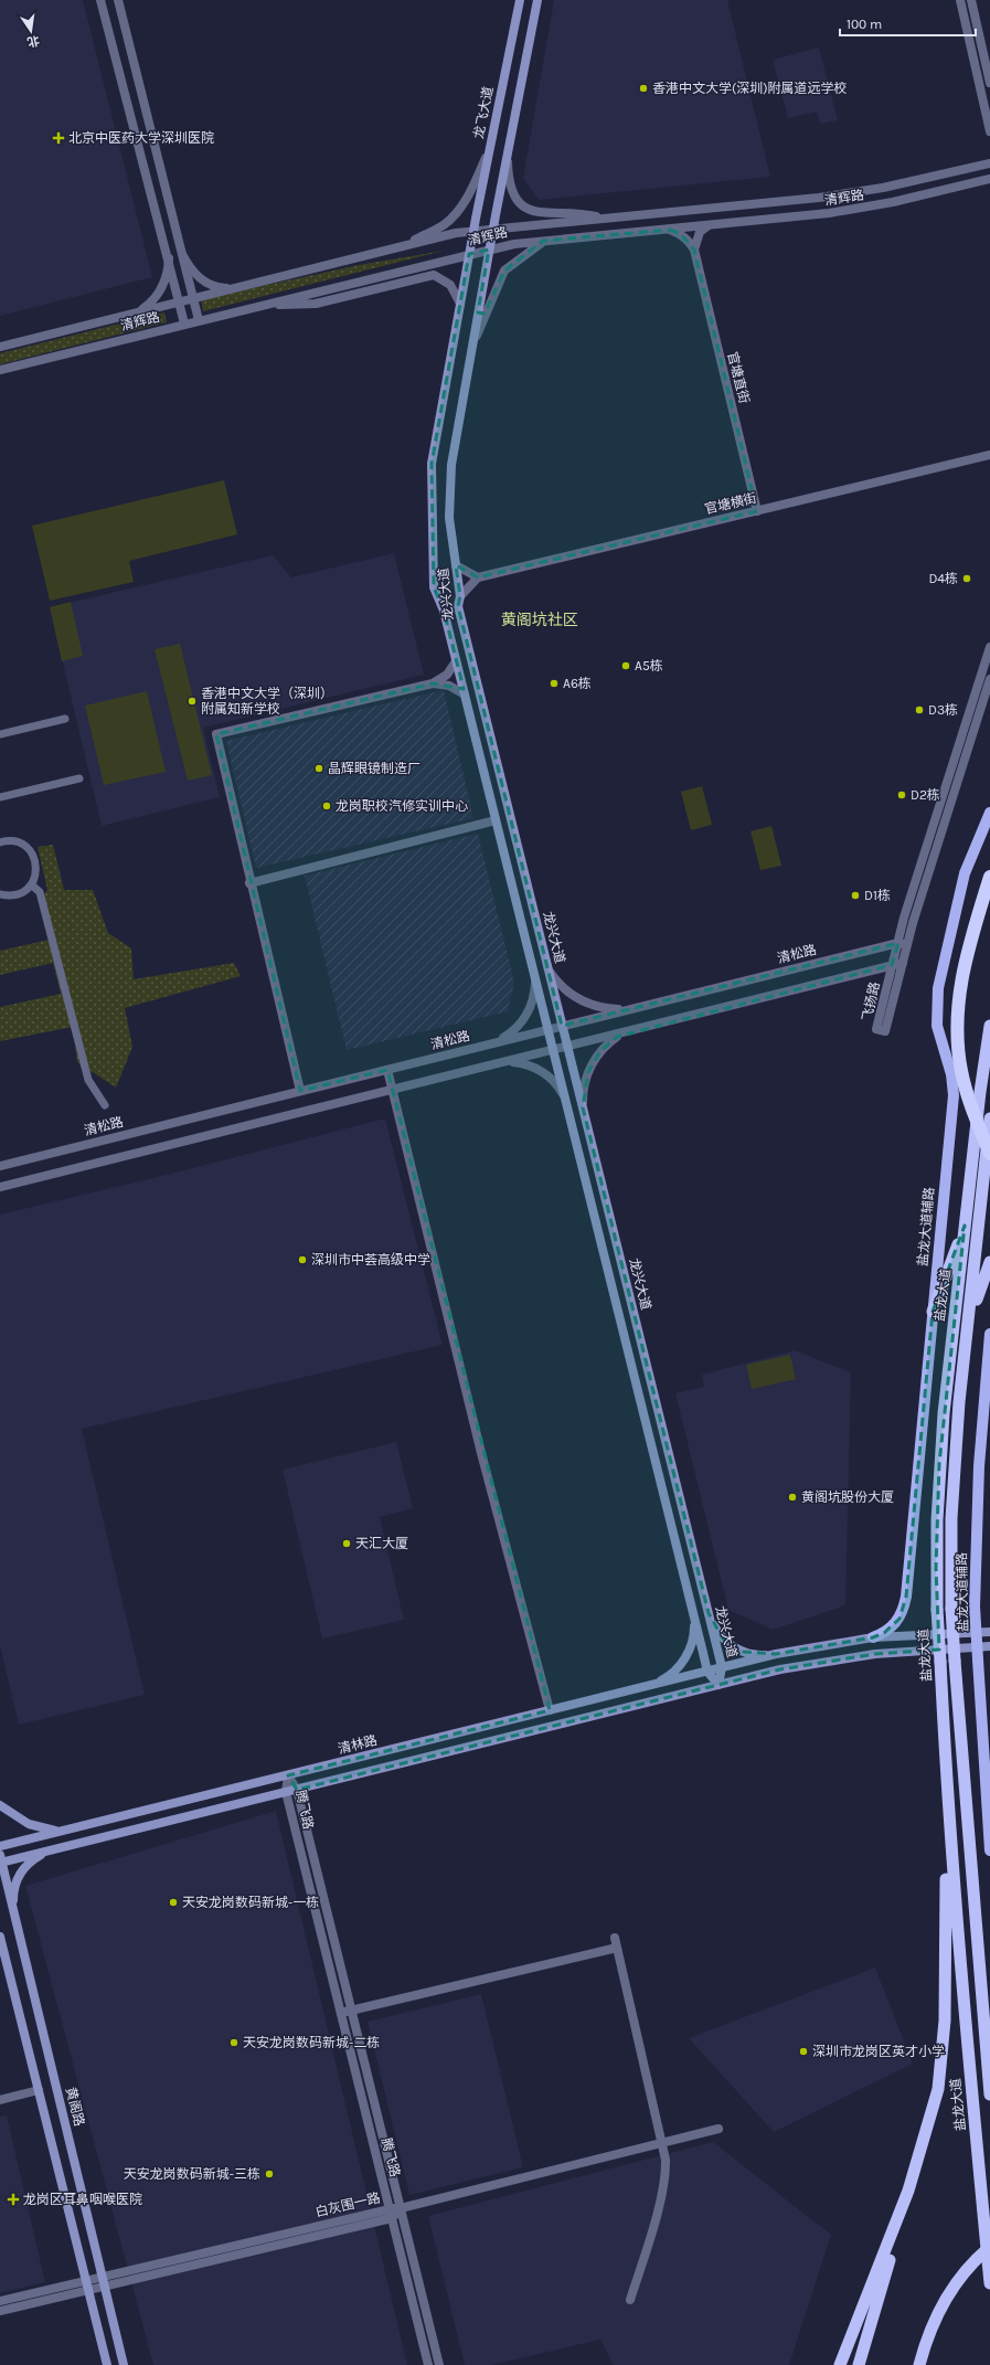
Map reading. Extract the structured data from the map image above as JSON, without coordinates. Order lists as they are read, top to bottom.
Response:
{
  "streets": {
    "highway": ["盐龙大道"],
    "main road": [
      "龙飞大道",
      "龙兴大道",
      "盐龙大道辅路",
      "清林路",
      "黄阁路"
    ],
    "street": [
      "清辉路",
      "官塘直街",
      "官塘横街",
      "清松路",
      "飞扬路",
      "腾飞路",
      "白灰围一路"
    ]
  },
  "crossings": [
    ["龙飞大道", "清辉路"],
    ["龙飞大道", "龙兴大道"],
    ["清辉路", "官塘直街"],
    ["清辉路", "龙兴大道"],
    ["官塘直街", "官塘横街"],
    ["龙兴大道", "清松路"],
    ["龙兴大道", "清林路"],
    ["清松路", "飞扬路"],
    ["清林路", "腾飞路"],
    ["腾飞路", "白灰围一路"],
    ["黄阁路", "白灰围一路"]
  ],
  "districts": ["黄阁坑社区"],
  "places": {
    "other": [
      "香港中文大学(深圳)附属道远学校",
      "D4栋",
      "A5栋",
      "A6栋",
      "香港中文大学（深圳） 附属知新学校",
      "D3栋",
      "晶辉眼镜制造厂",
      "D2栋",
      "龙岗职校汽修实训中心",
      "D1栋",
      "深圳市中荟高级中学",
      "黄阁坑股份大厦",
      "天汇大厦",
      "天安龙岗数码新城-一栋",
      "天安龙岗数码新城-二栋",
      "深圳市龙岗区英才小学",
      "天安龙岗数码新城-三栋"
    ],
    "health": ["北京中医药大学深圳医院", "龙岗区耳鼻咽喉医院"]
  },
  "scale_bar": "100 m",
  "north": "bottom"
}
